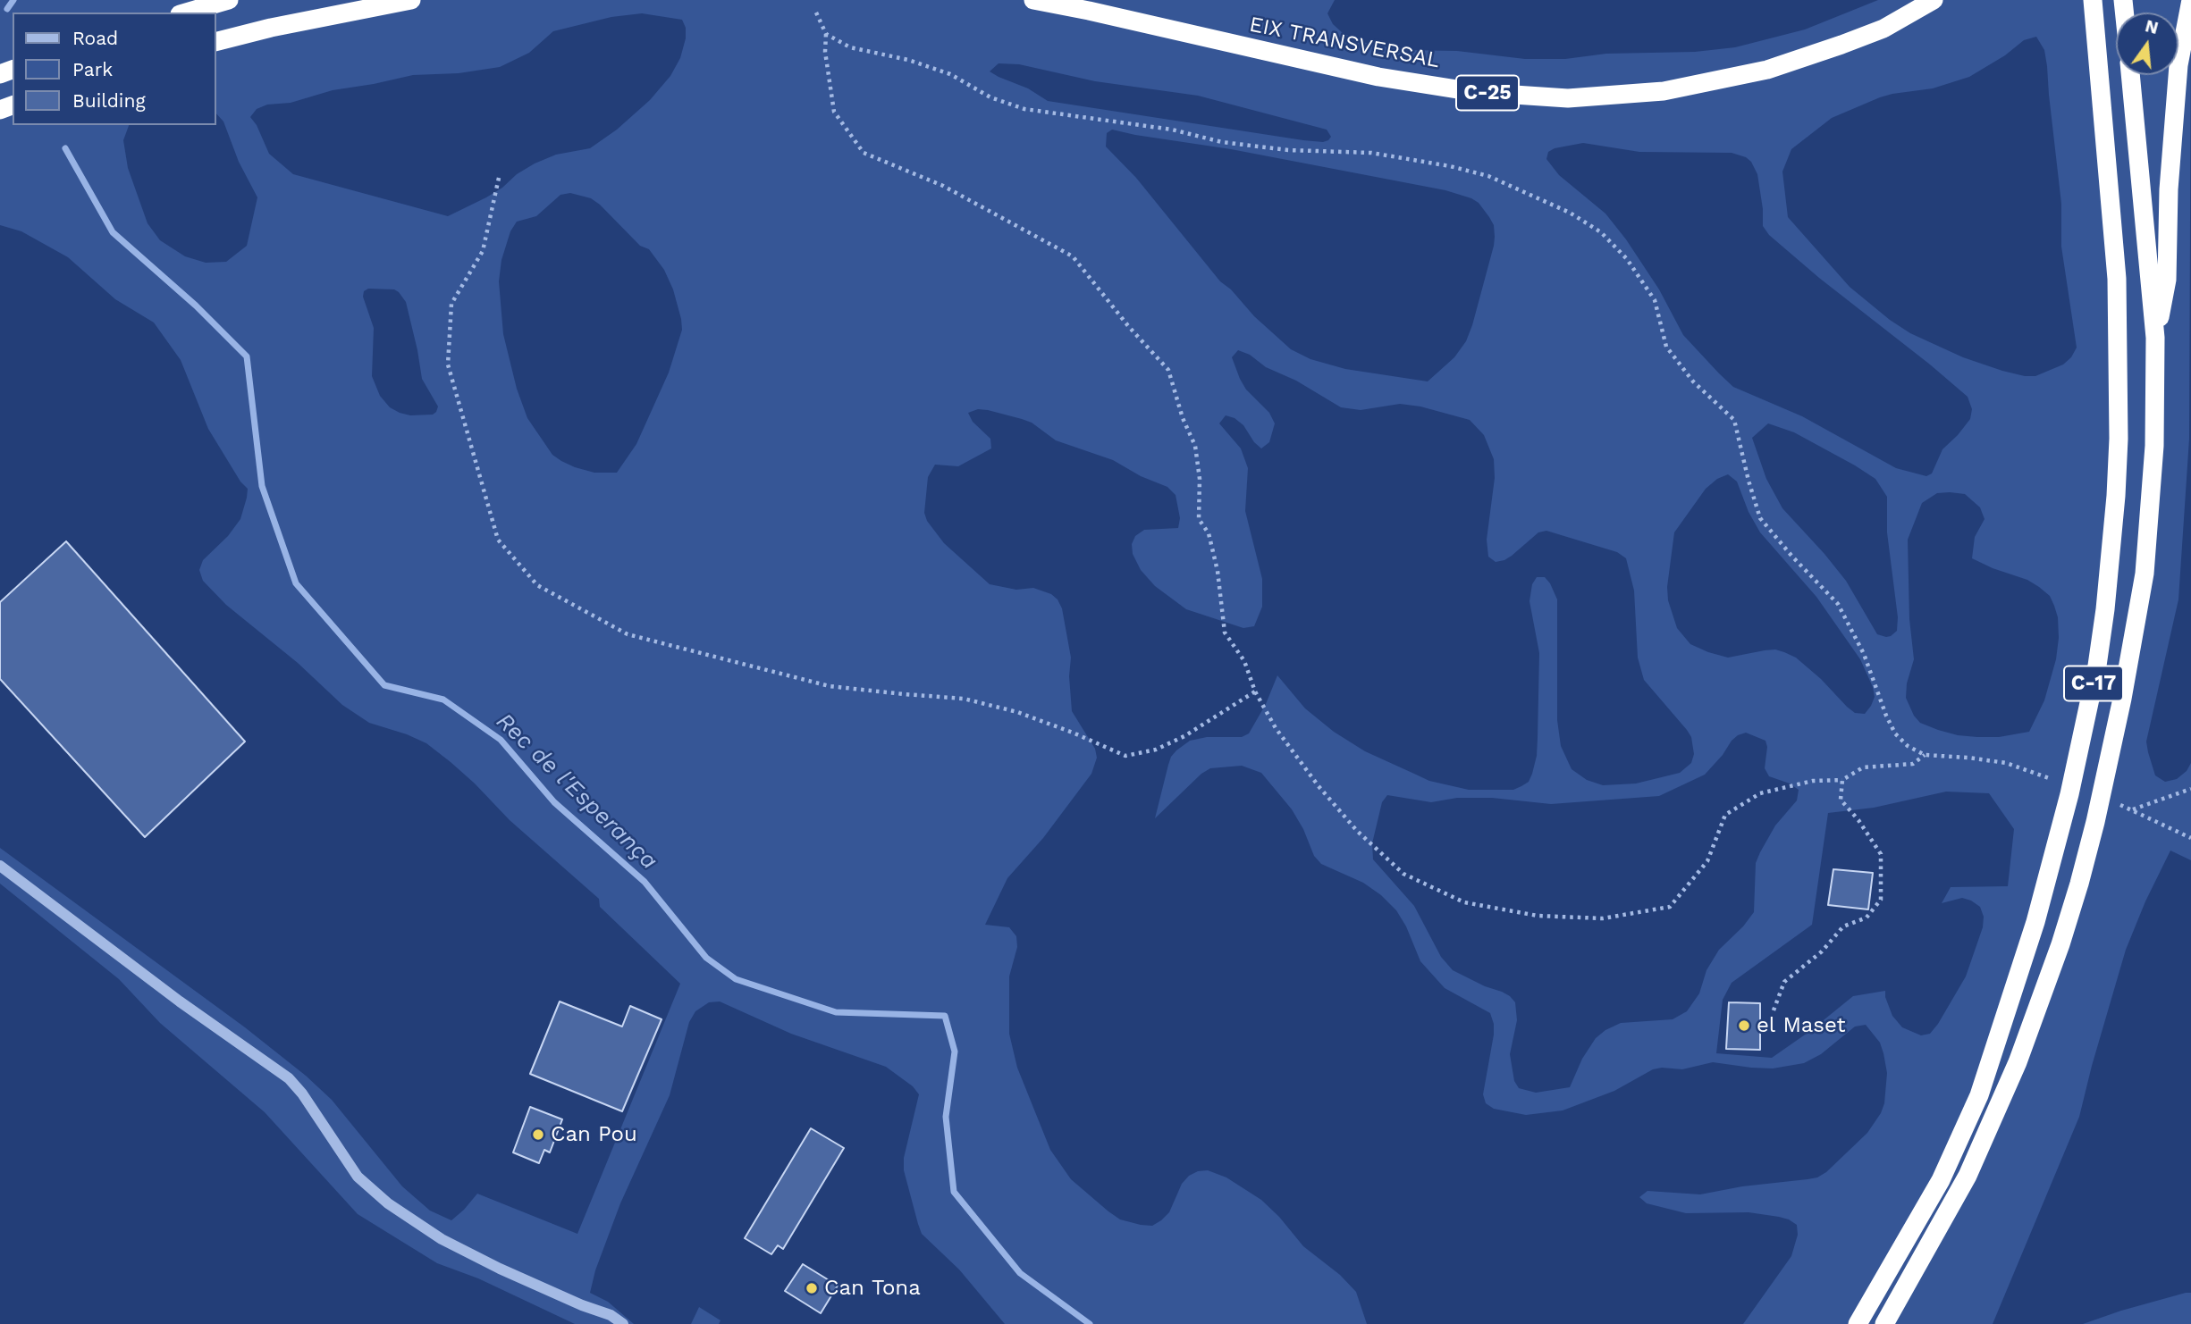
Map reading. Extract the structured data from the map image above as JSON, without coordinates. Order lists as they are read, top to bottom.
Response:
{
  "streets": {
    "highway": ["EIX TRANSVERSAL", "C-25", "C-17"]
  },
  "water": ["Rec de l'Esperança"],
  "places": ["el Maset", "Can Pou", "Can Tona"],
  "legend": ["Road", "Park", "Building"],
  "north": "top"
}
